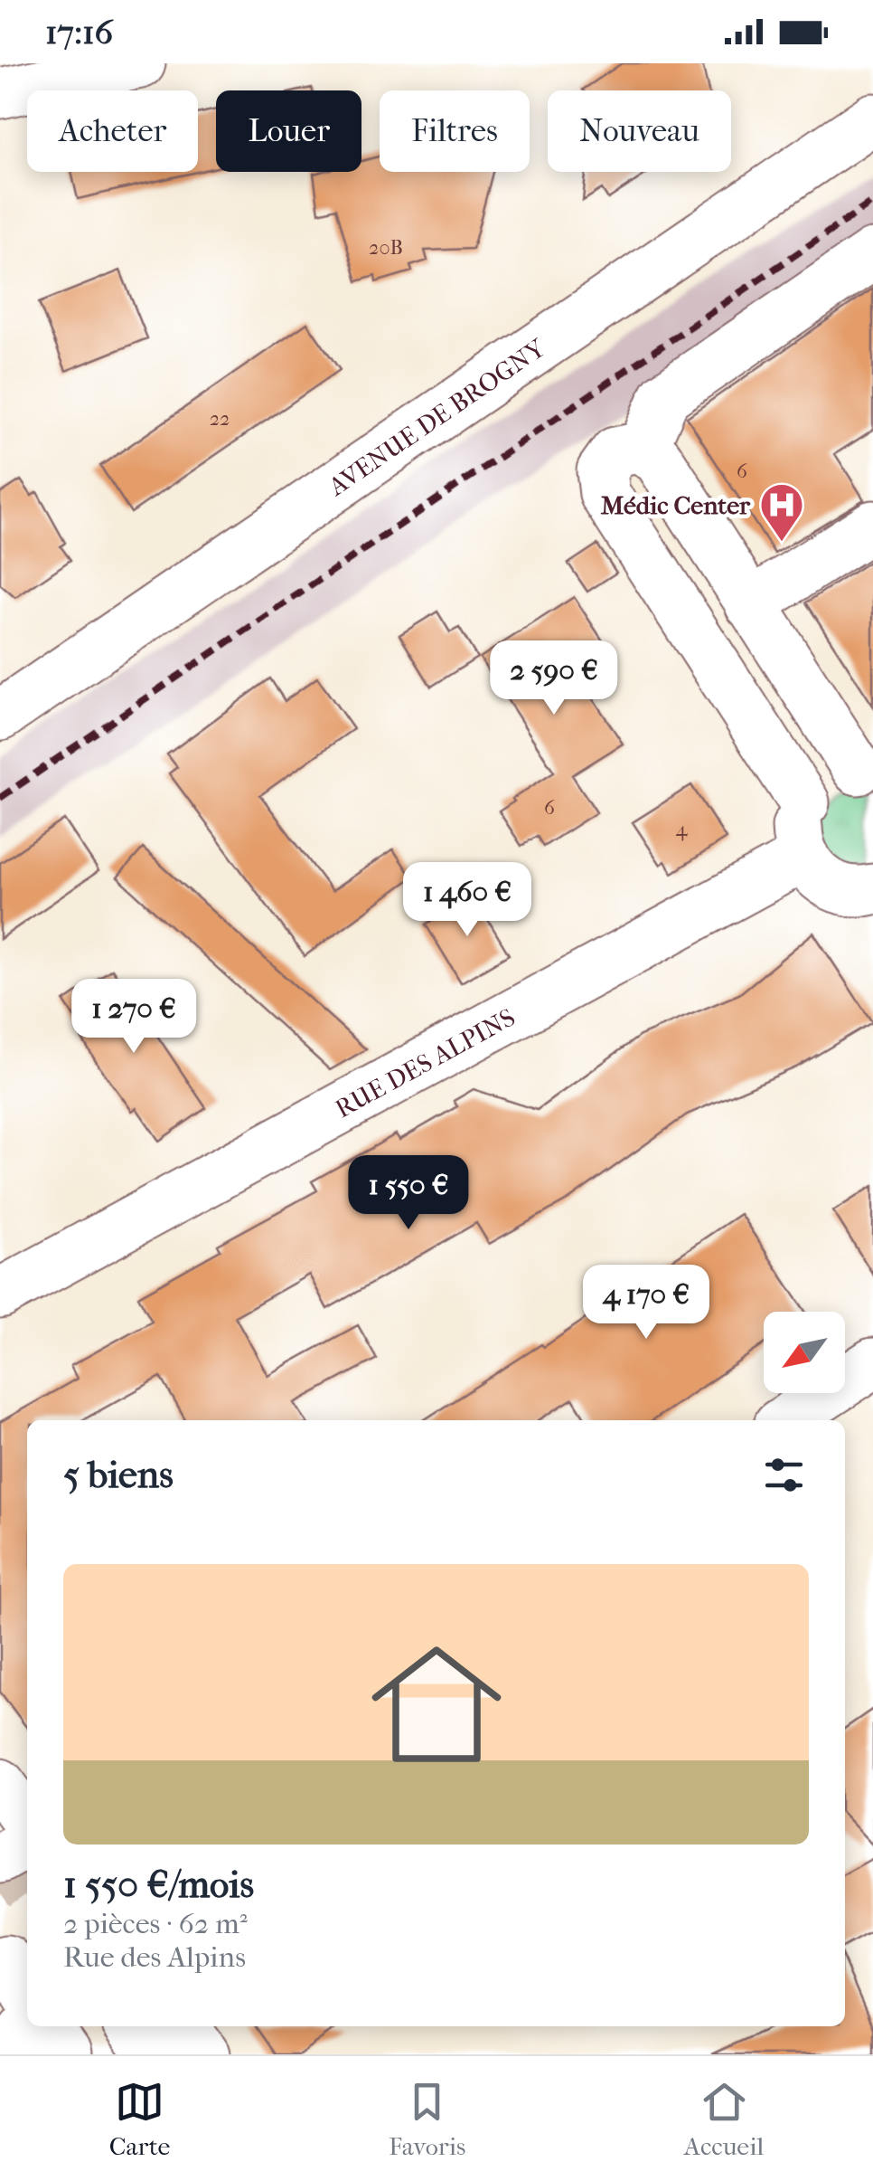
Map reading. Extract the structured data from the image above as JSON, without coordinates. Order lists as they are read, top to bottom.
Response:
{
  "streets": {
    "street": ["AVENUE DE BROGNY", "RUE DES ALPINS"]
  },
  "places": {
    "hospital": ["Médic Center"]
  },
  "house_numbers": [
    "20B",
    "22",
    "6",
    "6",
    "4"
  ],
  "north": "bottom left",
  "page": {
    "status": "17:16",
    "chip": [
      "Acheter",
      "Louer",
      "Filtres",
      "Nouveau"
    ],
    "price": [
      "2 590 €",
      "1 460 €",
      "1 270 €",
      "1 550 €",
      "4 170 €"
    ],
    "heading": "5 biens",
    "list": [
      {
        "name": "1 550 €/mois",
        "note": "2 pièces · 62 m² · Rue des Alpins"
      }
    ],
    "tabs": ["Carte", "Favoris", "Accueil"]
  }
}
